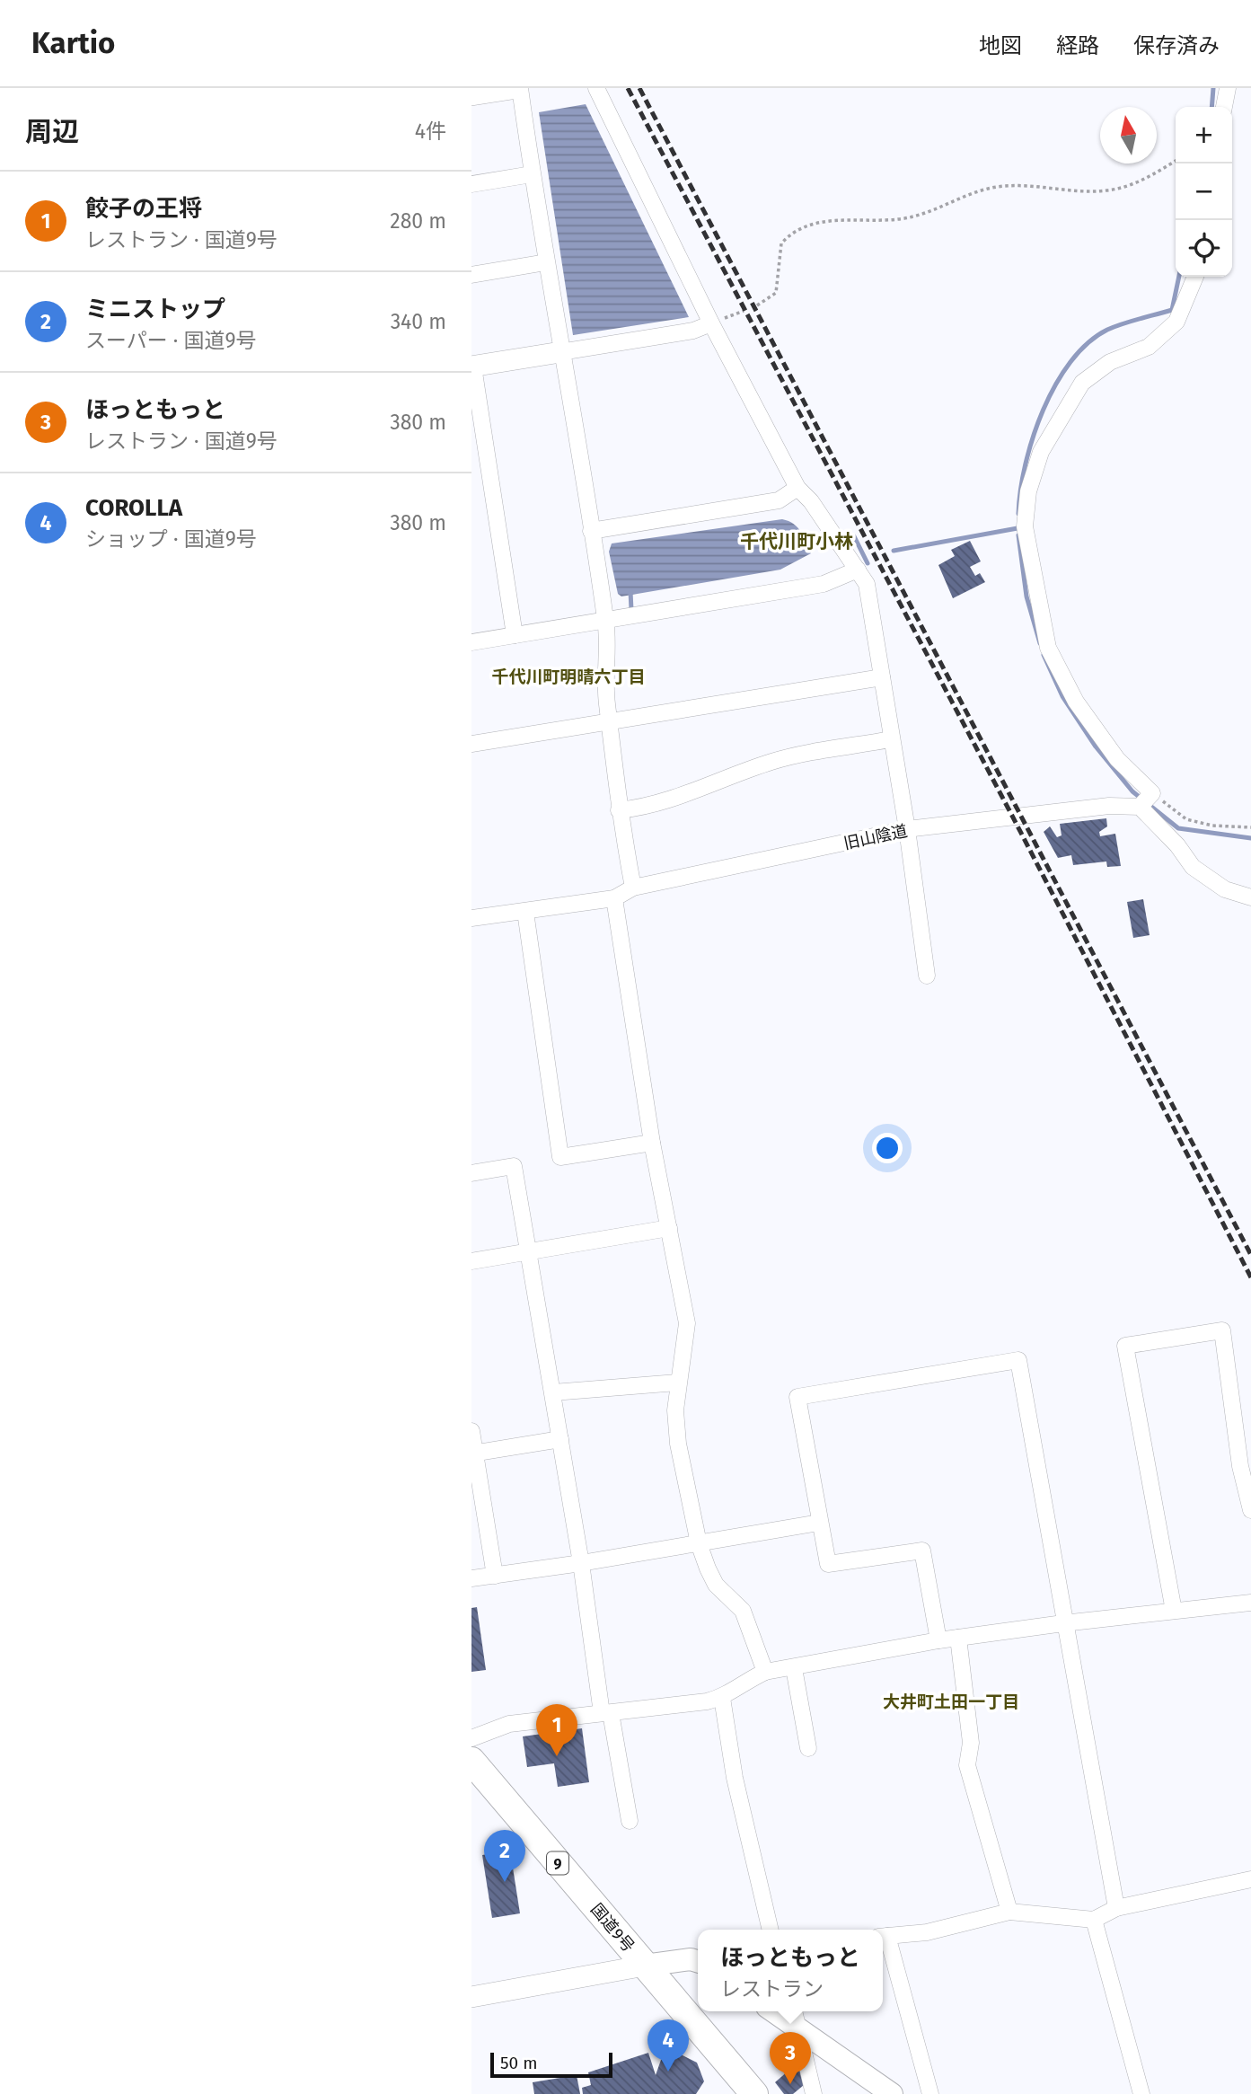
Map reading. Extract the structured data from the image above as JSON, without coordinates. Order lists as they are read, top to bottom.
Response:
{
  "streets": {
    "highway": ["9", "国道9号"],
    "street": ["旧山陰道"]
  },
  "districts": ["千代川町小林", "千代川町明晴六丁目", "大井町土田一丁目"],
  "scale_bar": "50 m",
  "north": "top",
  "page": {
    "header": "Kartio",
    "nav": ["地図", "経路", "保存済み"],
    "heading": ["周辺", "4件"],
    "map_buttons": ["+", "−"],
    "list": [
      {
        "mark": "1",
        "name": "餃子の王将",
        "note": "レストラン · 国道9号",
        "value": "280 m"
      },
      {
        "mark": "2",
        "name": "ミニストップ",
        "note": "スーパー · 国道9号",
        "value": "340 m"
      },
      {
        "mark": "3",
        "name": "ほっともっと",
        "note": "レストラン · 国道9号",
        "value": "380 m"
      },
      {
        "mark": "4",
        "name": "COROLLA",
        "note": "ショップ · 国道9号",
        "value": "380 m"
      }
    ],
    "pins": [
      "1",
      "2",
      "4",
      "3"
    ],
    "popup": ["ほっともっと", "レストラン"],
    "scale": "50 m"
  }
}
